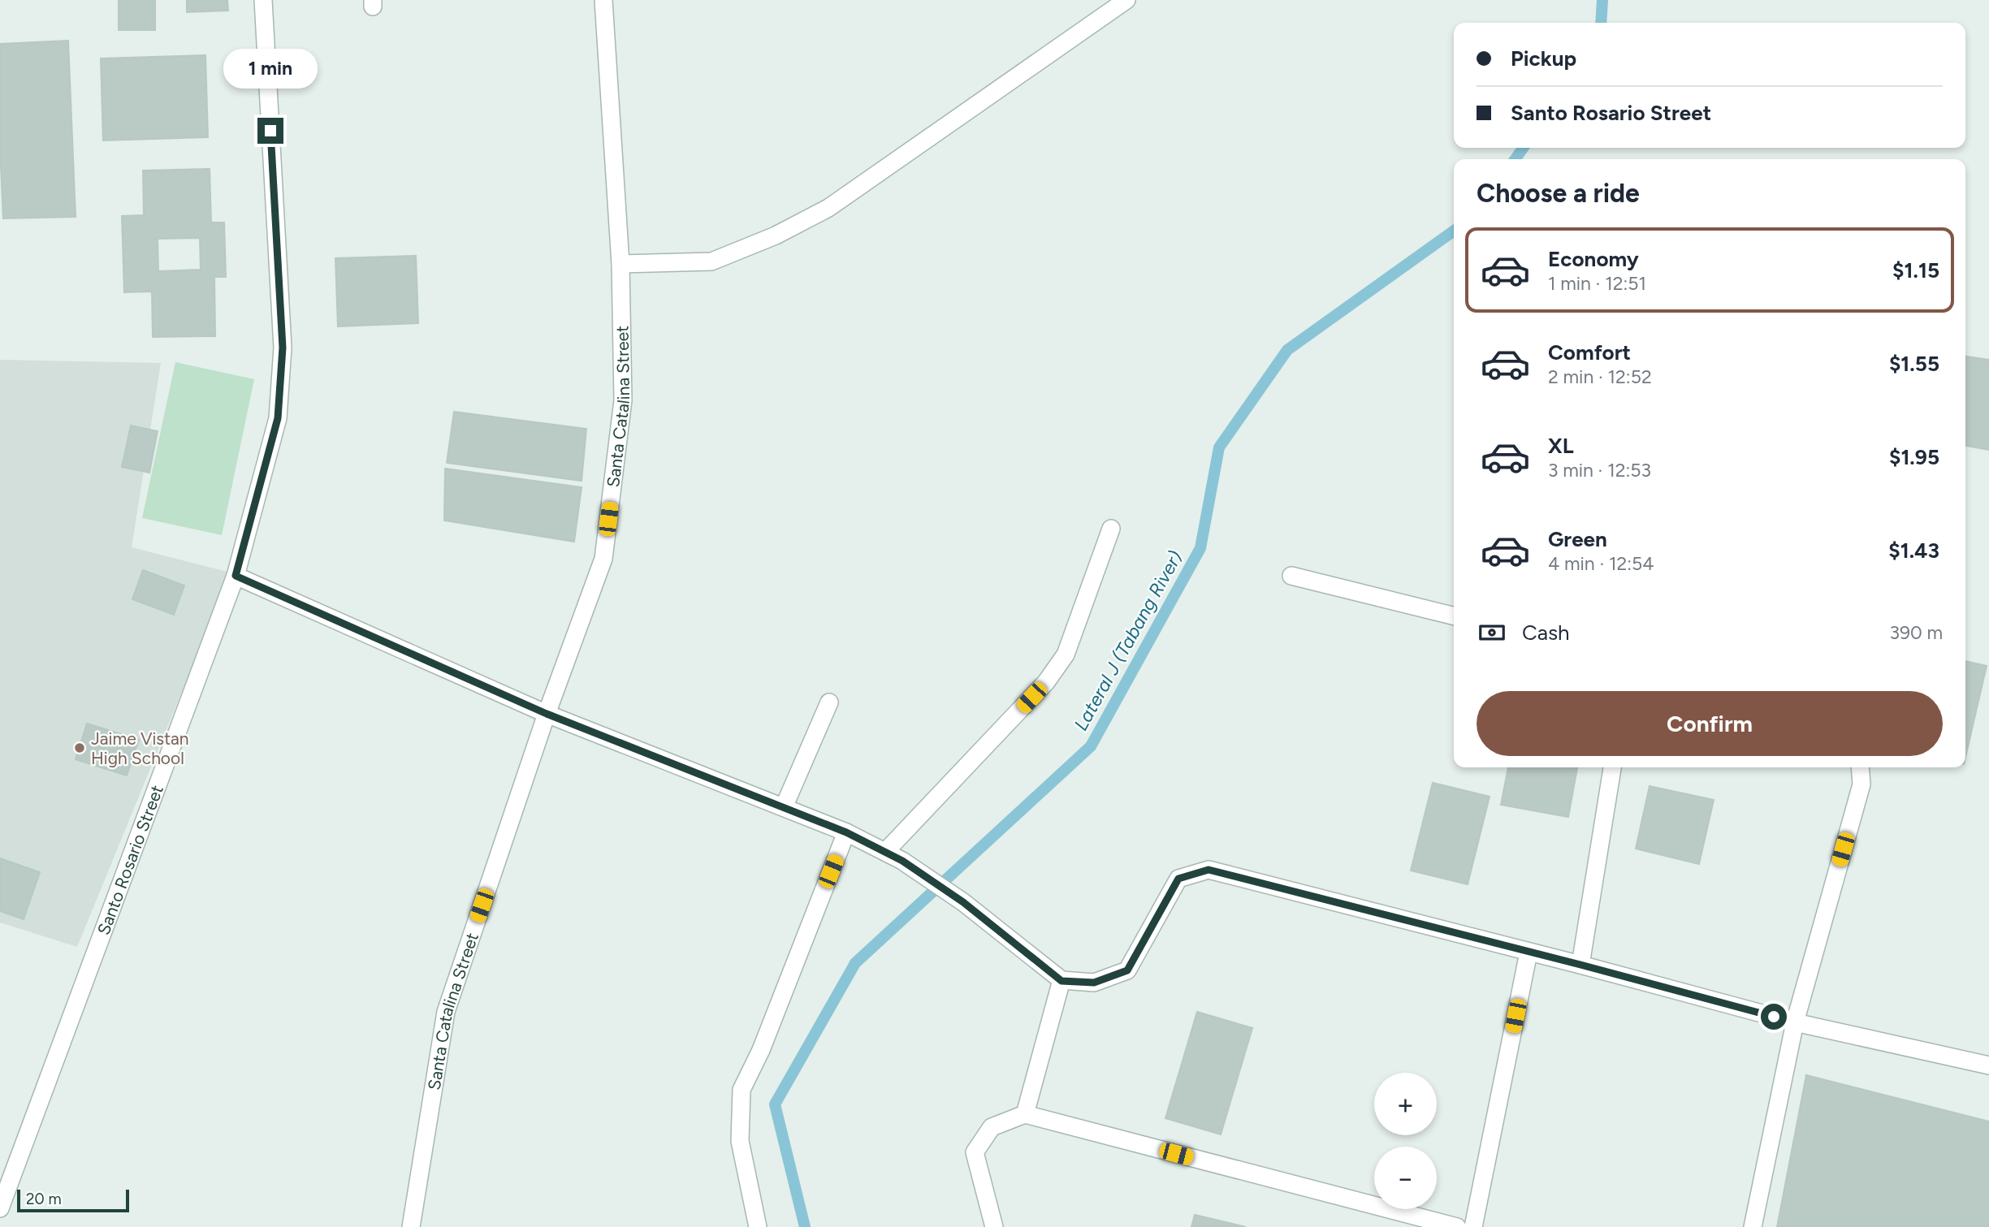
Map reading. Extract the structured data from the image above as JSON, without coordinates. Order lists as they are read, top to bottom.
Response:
{
  "streets": {
    "street": ["Santa Catalina Street", "Santo Rosario Street"]
  },
  "water": ["Lateral J (Tabang River)"],
  "places": ["Jaime Vistan High School"],
  "scale_bar": "20 m",
  "page": {
    "banner": ["Pickup", "Santo Rosario Street"],
    "bubble": "1 min",
    "heading": "Choose a ride",
    "list": [
      {
        "name": "Economy",
        "note": "1 min · 12:51",
        "value": "$1.15"
      },
      {
        "name": "Comfort",
        "note": "2 min · 12:52",
        "value": "$1.55"
      },
      {
        "name": "XL",
        "note": "3 min · 12:53",
        "value": "$1.95"
      },
      {
        "name": "Green",
        "note": "4 min · 12:54",
        "value": "$1.43"
      }
    ],
    "pay": ["Cash", "390 m"],
    "buttons": "Confirm",
    "map_buttons": ["+", "−"],
    "scale": "20 m"
  }
}
